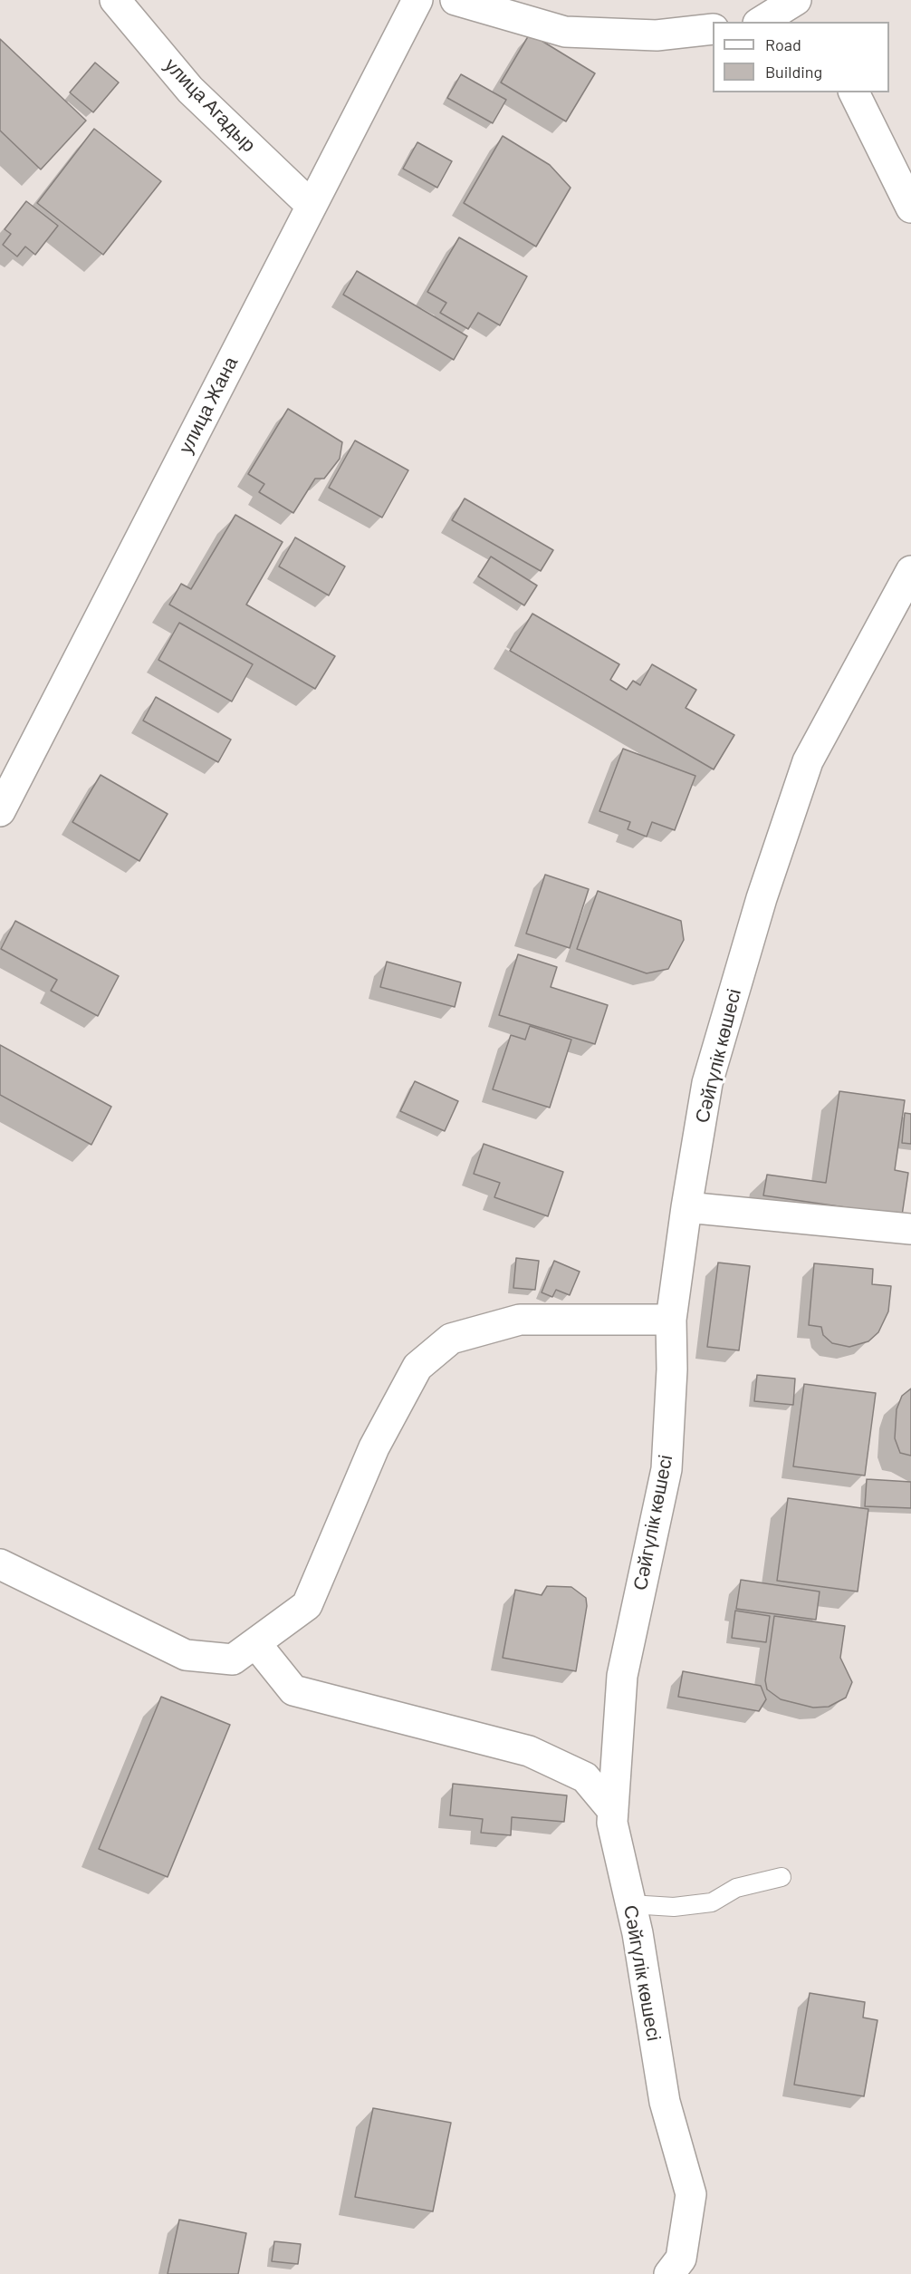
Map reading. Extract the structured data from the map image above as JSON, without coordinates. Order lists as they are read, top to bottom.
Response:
{
  "streets": {
    "street": ["улица Агадыр", "улица Жана", "Сәйгүлік көшесі"]
  },
  "crossings": [
    ["улица Агадыр", "улица Жана"]
  ],
  "legend": ["Road", "Building"]
}
